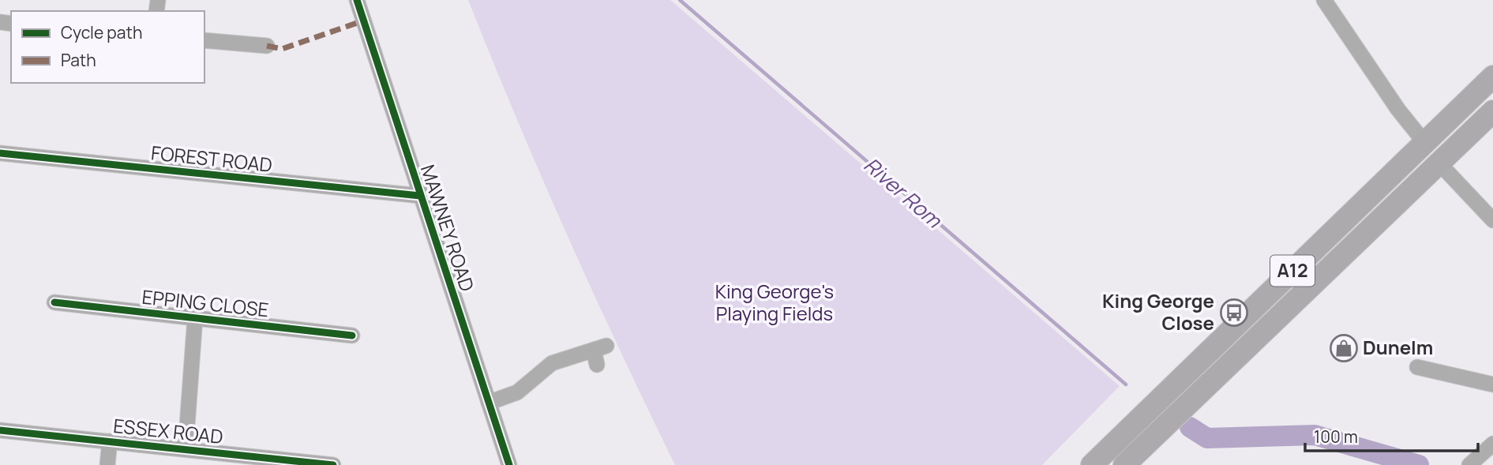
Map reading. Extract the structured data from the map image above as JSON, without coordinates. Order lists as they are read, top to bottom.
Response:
{
  "streets": {
    "highway": ["A12"],
    "street": [
      "FOREST ROAD",
      "MAWNEY ROAD",
      "EPPING CLOSE",
      "ESSEX ROAD"
    ]
  },
  "crossings": [
    ["FOREST ROAD", "MAWNEY ROAD"],
    ["EPPING CLOSE", "ESSEX ROAD"]
  ],
  "water": ["River Rom"],
  "parks": ["King George's Playing Fields"],
  "places": {
    "bus stop": ["King George Close"],
    "shop": ["Dunelm"]
  },
  "legend": ["Cycle path", "Path"],
  "scale_bar": "100 m"
}
